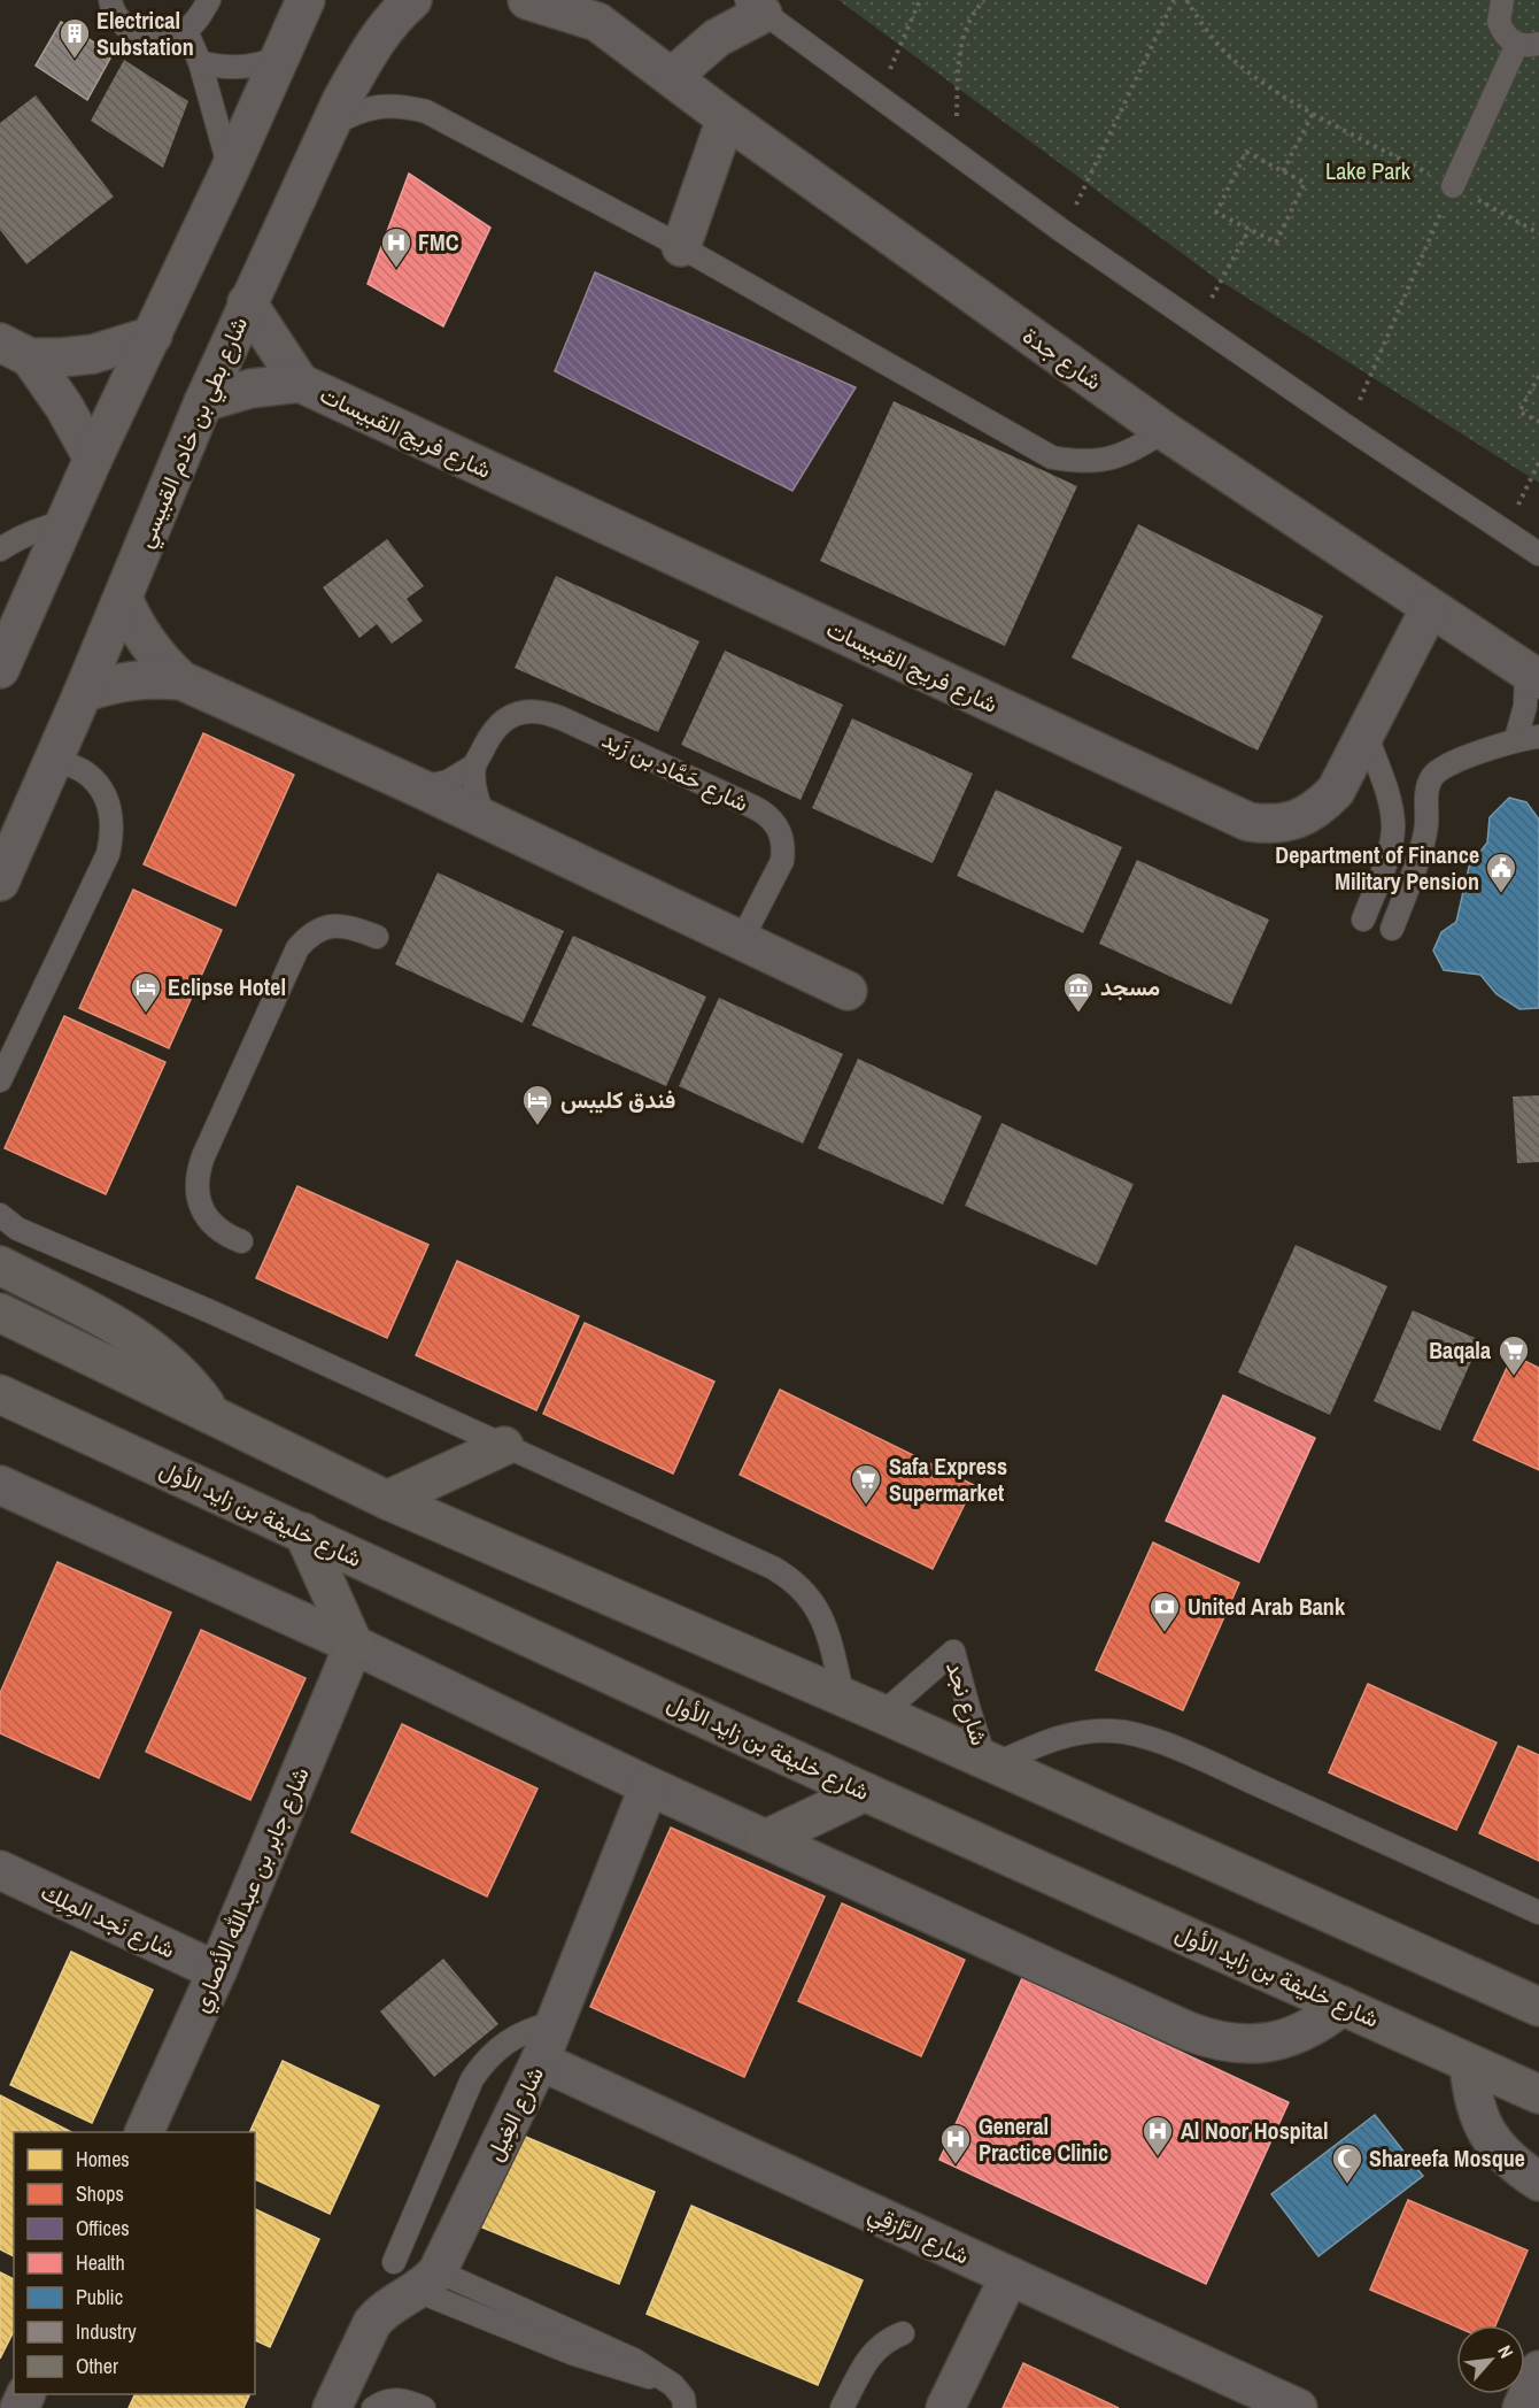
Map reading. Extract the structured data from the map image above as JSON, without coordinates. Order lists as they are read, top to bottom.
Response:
{
  "streets": {
    "main road": ["شارع خليفة بن زايد الأول"],
    "street": [
      "شارع جدة",
      "شارع بطي بن خادم القبيسي",
      "شارع فريج القبيسات",
      "شارع جابر بن عبدالله الأنصاري",
      "شارع نَجد المِلِك",
      "شارع الغِيل",
      "شارع الرَّازقِي"
    ],
    "lane": ["شارع حَمَّاد بن زَيد", "شارع نجد"]
  },
  "crossings": [
    ["شارع جدة", "شارع فريج القبيسات"],
    ["شارع بطي بن خادم القبيسي", "شارع فريج القبيسات"],
    ["شارع جابر بن عبدالله الأنصاري", "شارع نَجد المِلِك"],
    ["شارع الغِيل", "شارع الرَّازقِي"]
  ],
  "parks": ["Lake Park"],
  "places": {
    "building": ["Electrical Substation"],
    "hospital": ["FMC", "Al Noor Hospital", "General Practice Clinic"],
    "public building": ["Department of Finance Military Pension"],
    "hotel": ["Eclipse Hotel", "فندق كليبس"],
    "museum": ["مسجد"],
    "supermarket": ["Baqala", "Safa Express Supermarket"],
    "bank": ["United Arab Bank"],
    "mosque": ["Shareefa Mosque"]
  },
  "legend": [
    "Homes",
    "Shops",
    "Offices",
    "Health",
    "Public",
    "Industry",
    "Other"
  ],
  "north": "top right"
}
